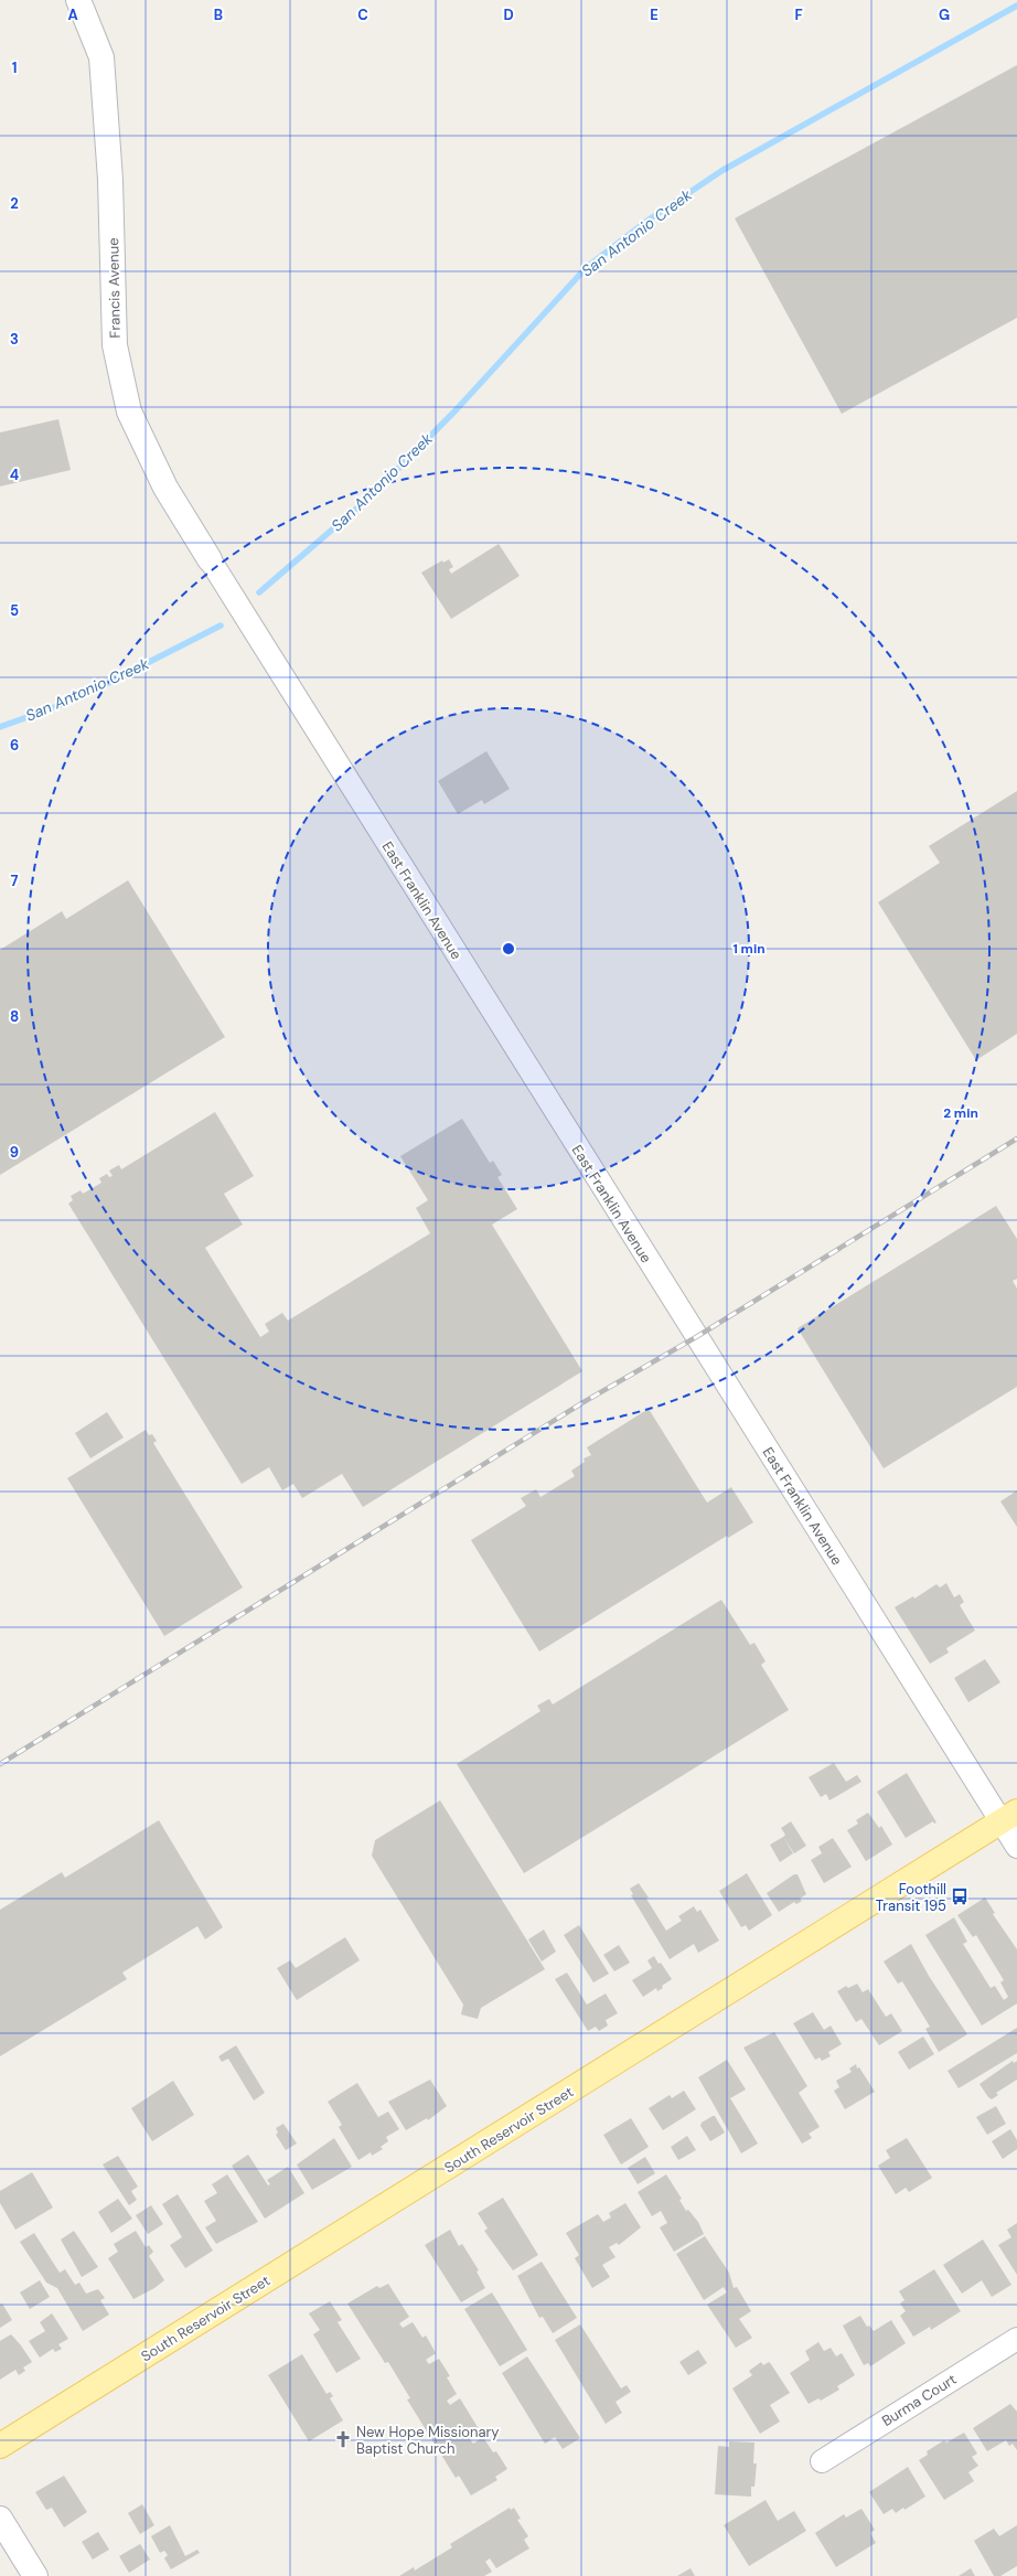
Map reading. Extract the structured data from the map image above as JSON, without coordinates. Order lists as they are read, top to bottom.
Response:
{
  "streets": {
    "main road": ["South Reservoir Street"],
    "street": ["Francis Avenue", "East Franklin Avenue", "Burma Court"]
  },
  "crossings": [
    ["Francis Avenue", "East Franklin Avenue"],
    ["East Franklin Avenue", "South Reservoir Street"]
  ],
  "water": ["San Antonio Creek"],
  "places": {
    "bus stop": ["Foothill Transit 195"],
    "church": ["New Hope Missionary Baptist Church"]
  },
  "grid": {
    "columns": [
      "A",
      "B",
      "C",
      "D",
      "E",
      "F",
      "G"
    ],
    "rows": [
      "1",
      "2",
      "3",
      "4",
      "5",
      "6",
      "7",
      "8",
      "9"
    ]
  },
  "rings": ["1 min", "2 min"]
}
